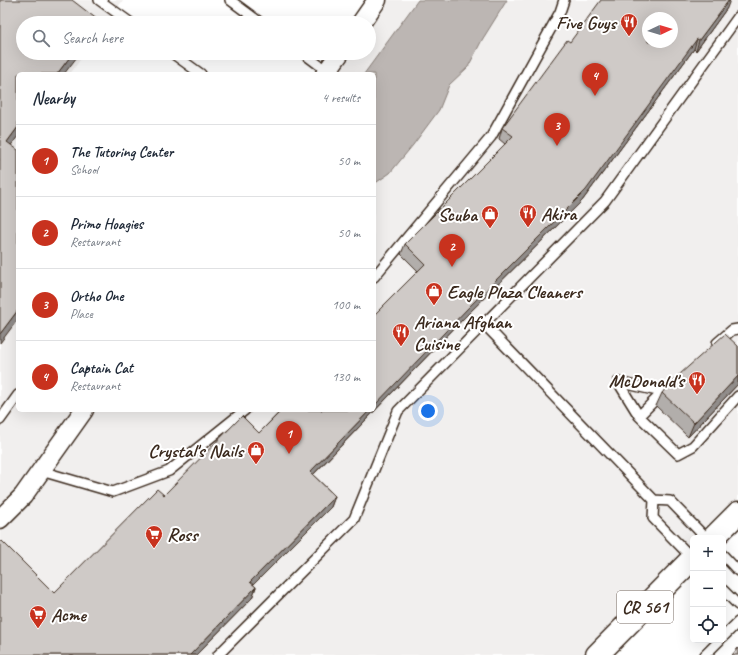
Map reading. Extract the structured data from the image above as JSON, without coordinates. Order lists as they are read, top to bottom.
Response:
{
  "streets": {
    "main road": ["CR 561"]
  },
  "places": {
    "restaurant": [
      "Five Guys",
      "Akira",
      "Ariana Afghan Cuisine",
      "McDonald's"
    ],
    "shop": ["Scuba", "Eagle Plaza Cleaners", "Crystal's Nails"],
    "supermarket": ["Ross", "Acme"]
  },
  "north": "right",
  "page": {
    "search": "Search here",
    "pins": [
      "4",
      "3",
      "2",
      "1"
    ],
    "heading": ["Nearby", "4 results"],
    "list": [
      {
        "mark": "1",
        "name": "The Tutoring Center",
        "note": "School",
        "value": "50 m"
      },
      {
        "mark": "2",
        "name": "Primo Hoagies",
        "note": "Restaurant",
        "value": "50 m"
      },
      {
        "mark": "3",
        "name": "Ortho One",
        "note": "Place",
        "value": "100 m"
      },
      {
        "mark": "4",
        "name": "Captain Cat",
        "note": "Restaurant",
        "value": "130 m"
      }
    ],
    "map_buttons": ["+", "−"]
  }
}
